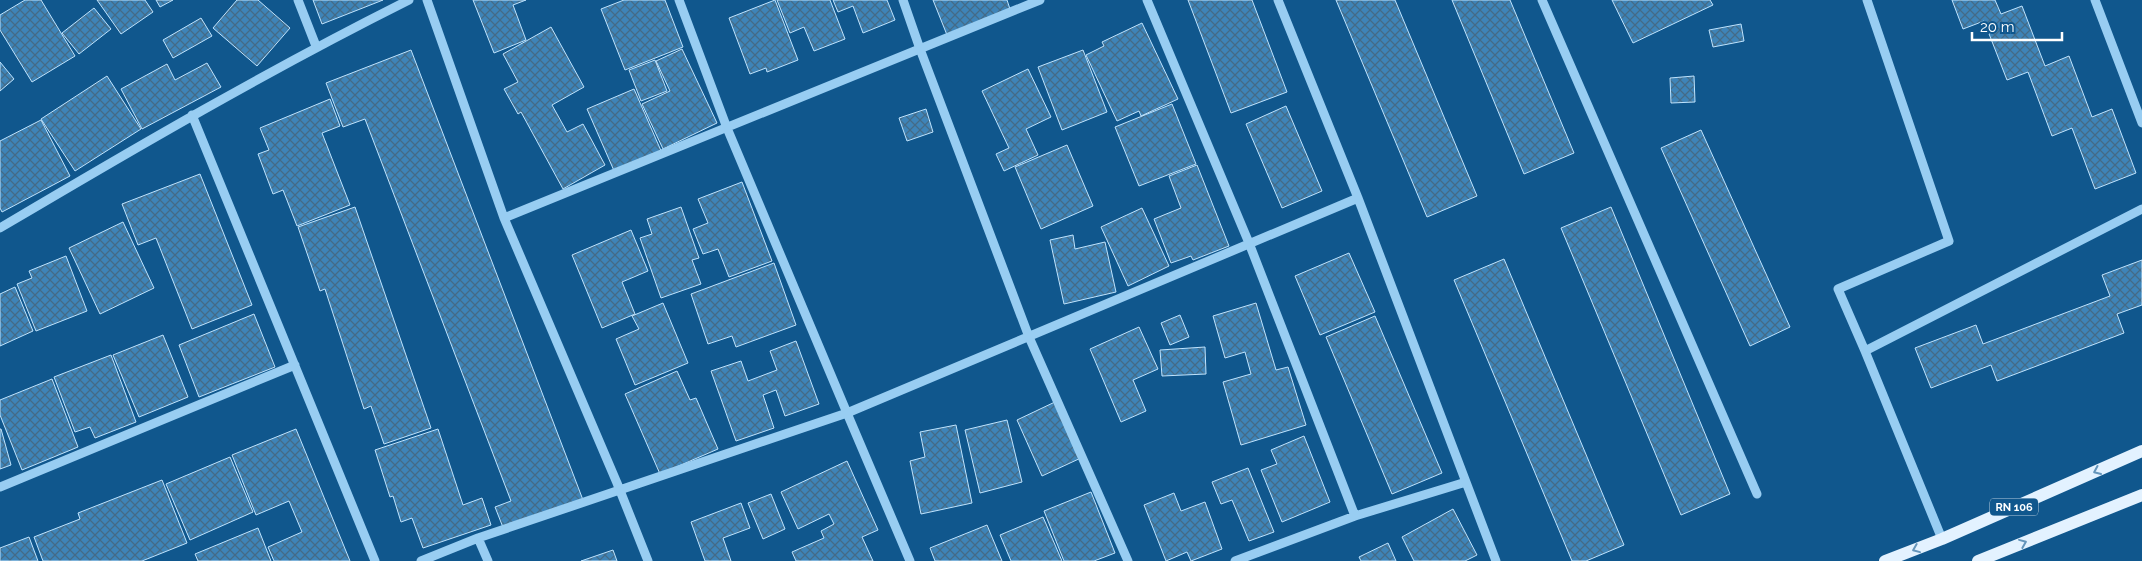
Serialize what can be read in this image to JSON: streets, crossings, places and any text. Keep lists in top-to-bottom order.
{
  "streets": {
    "main road": ["RN 106"]
  },
  "scale_bar": "20 m"
}
